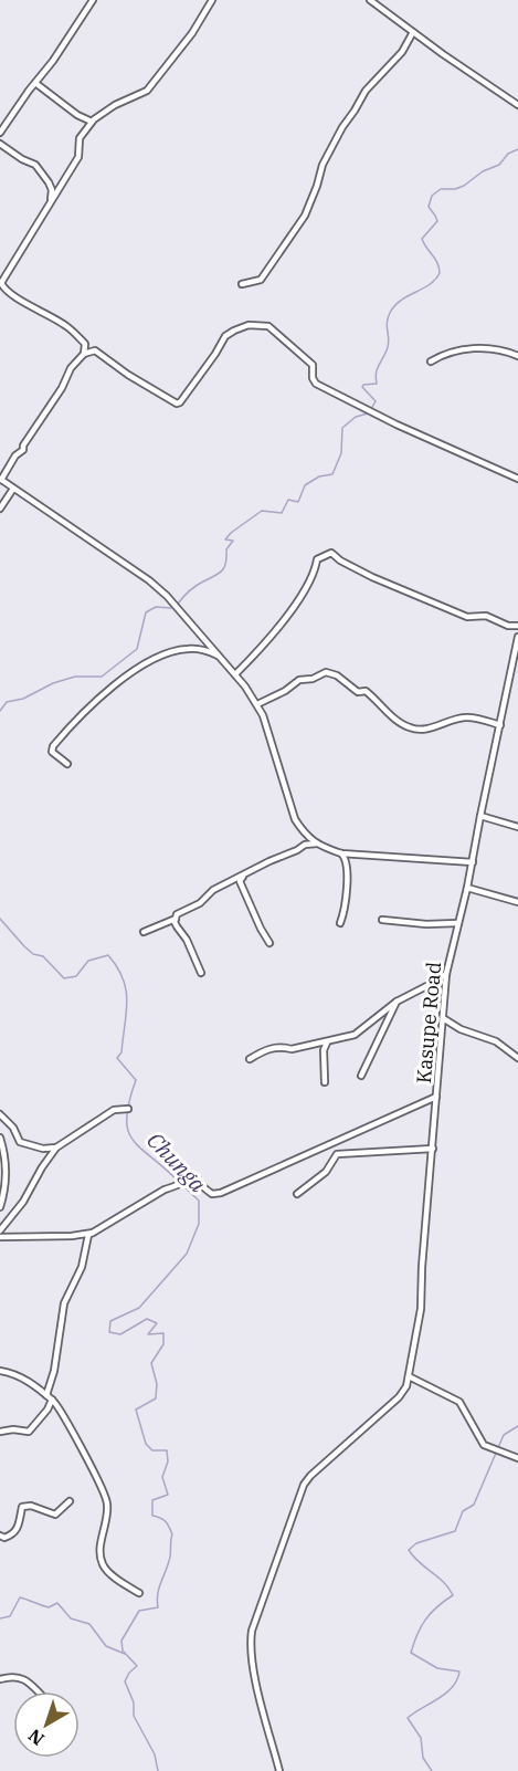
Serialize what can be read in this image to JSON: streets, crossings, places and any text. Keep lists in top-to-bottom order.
{
  "streets": {
    "street": ["Kasupe Road"]
  },
  "water": ["Chunga"],
  "north": "bottom left"
}
